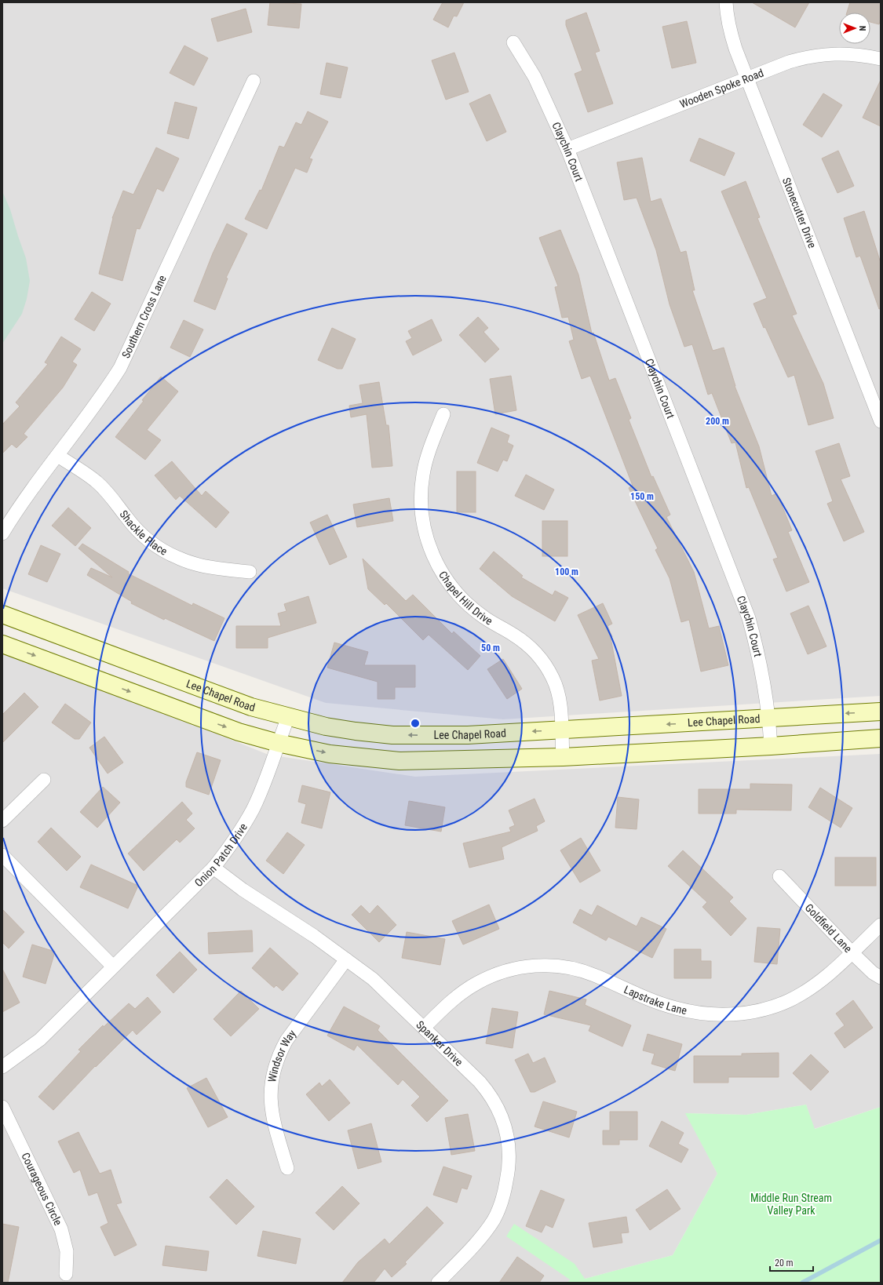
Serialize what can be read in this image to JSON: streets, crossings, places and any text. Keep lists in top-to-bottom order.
{
  "streets": {
    "main road": ["Lee Chapel Road"],
    "street": [
      "Wooden Spoke Road",
      "Claychin Court",
      "Stonecutter Drive",
      "Southern Cross Lane",
      "Shackle Place",
      "Chapel Hill Drive",
      "Onion Patch Drive",
      "Goldfield Lane",
      "Lapstrake Lane",
      "Spanker Drive",
      "Windsor Way",
      "Courageous Circle"
    ]
  },
  "crossings": [
    ["Wooden Spoke Road", "Claychin Court"],
    ["Wooden Spoke Road", "Stonecutter Drive"],
    ["Claychin Court", "Lee Chapel Road"],
    ["Southern Cross Lane", "Shackle Place"],
    ["Chapel Hill Drive", "Lee Chapel Road"],
    ["Lee Chapel Road", "Onion Patch Drive"],
    ["Onion Patch Drive", "Spanker Drive"],
    ["Goldfield Lane", "Lapstrake Lane"],
    ["Lapstrake Lane", "Spanker Drive"],
    ["Spanker Drive", "Windsor Way"]
  ],
  "parks": ["Middle Run Stream Valley Park"],
  "scale_bar": "20 m",
  "north": "right",
  "rings": [
    "200 m",
    "150 m",
    "100 m",
    "50 m"
  ]
}
